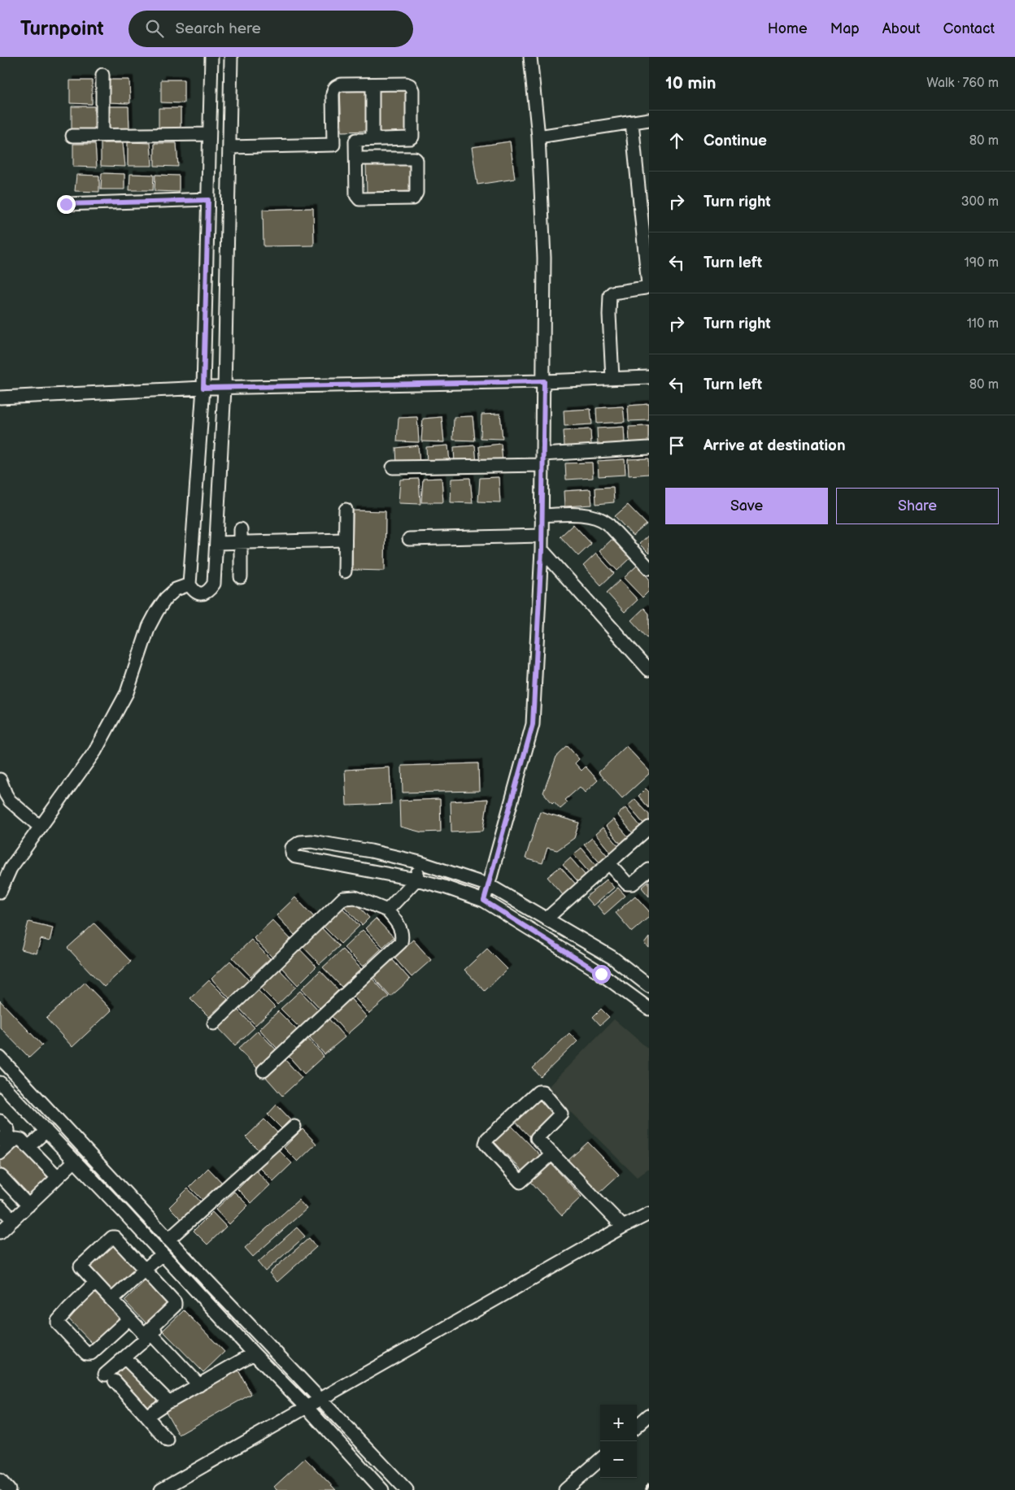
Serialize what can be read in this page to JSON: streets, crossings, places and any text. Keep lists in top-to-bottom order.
{
  "page": {
    "header": "Turnpoint",
    "search": "Search here",
    "nav": [
      "Home",
      "Map",
      "About",
      "Contact"
    ],
    "heading": ["10 min", "Walk · 760 m"],
    "list": [
      ["Continue", "80 m"],
      ["Turn right", "300 m"],
      ["Turn left", "190 m"],
      ["Turn right", "110 m"],
      ["Turn left", "80 m"],
      "Arrive at destination"
    ],
    "buttons": ["Save", "Share"],
    "map_buttons": ["+", "−"]
  }
}
